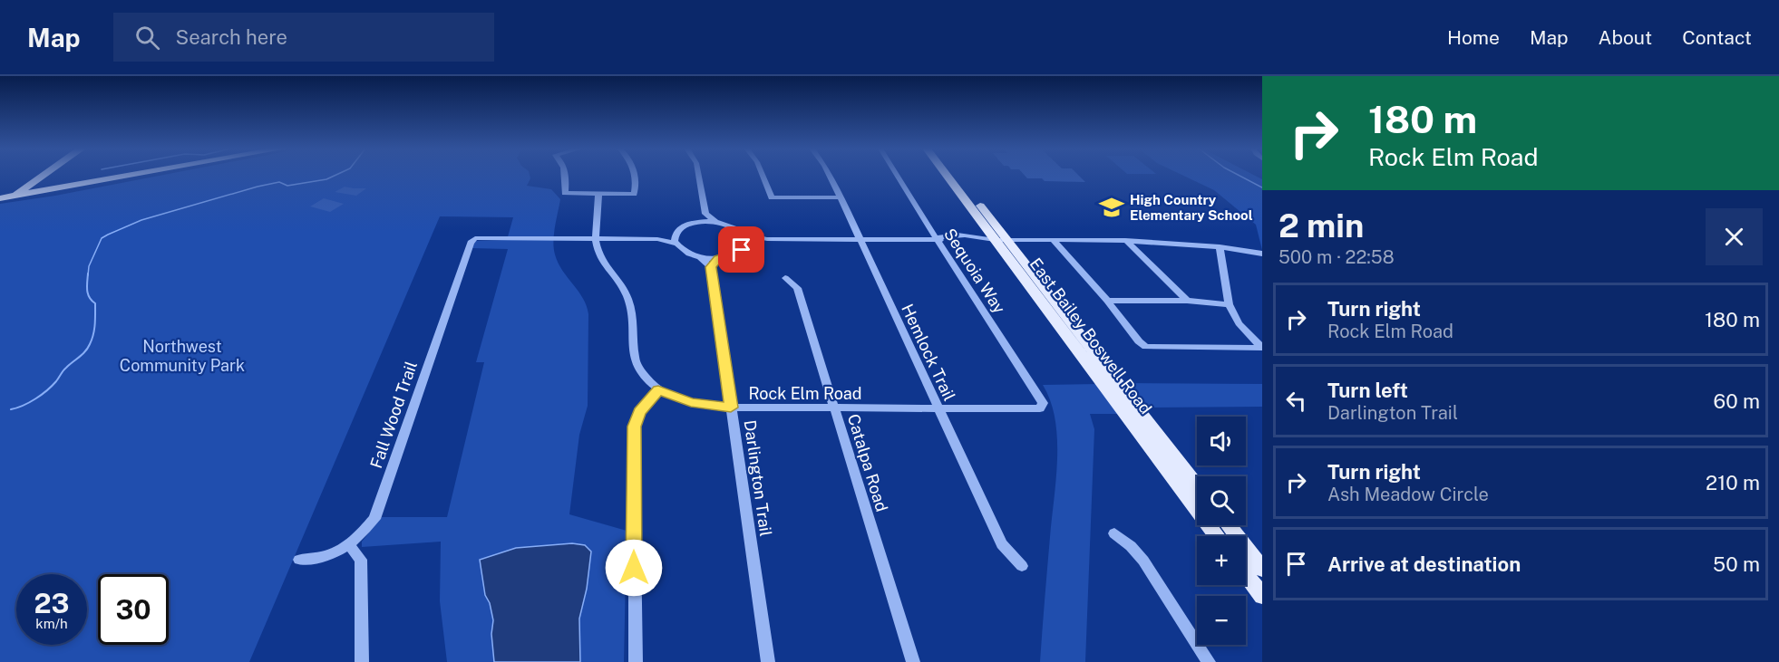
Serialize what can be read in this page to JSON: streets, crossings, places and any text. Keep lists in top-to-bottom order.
{
  "streets": {
    "main road": ["East Bailey Boswell Road"],
    "street": [
      "Sequoia Way",
      "Hemlock Trail",
      "Rock Elm Road",
      "Fall Wood Trail",
      "Catalpa Road",
      "Darlington Trail"
    ]
  },
  "crossings": [
    ["Sequoia Way", "Rock Elm Road"],
    ["Hemlock Trail", "Rock Elm Road"],
    ["Rock Elm Road", "Fall Wood Trail"],
    ["Rock Elm Road", "Catalpa Road"],
    ["Rock Elm Road", "Darlington Trail"]
  ],
  "parks": ["Northwest Community Park"],
  "places": {
    "school or university": ["High Country Elementary School"]
  },
  "page": {
    "header": "Map",
    "search": "Search here",
    "nav": [
      "Home",
      "Map",
      "About",
      "Contact"
    ],
    "turn": ["180 m", "Rock Elm Road"],
    "heading": ["2 min", "500 m · 22:58"],
    "list": [
      {
        "name": "Turn right",
        "note": "Rock Elm Road",
        "value": "180 m"
      },
      {
        "name": "Turn left",
        "note": "Darlington Trail",
        "value": "60 m"
      },
      {
        "name": "Turn right",
        "note": "Ash Meadow Circle",
        "value": "210 m"
      },
      {
        "name": "Arrive at destination",
        "value": "50 m"
      }
    ],
    "map_buttons": ["+", "−"],
    "speed": "23 km/h",
    "limit": "30"
  }
}
